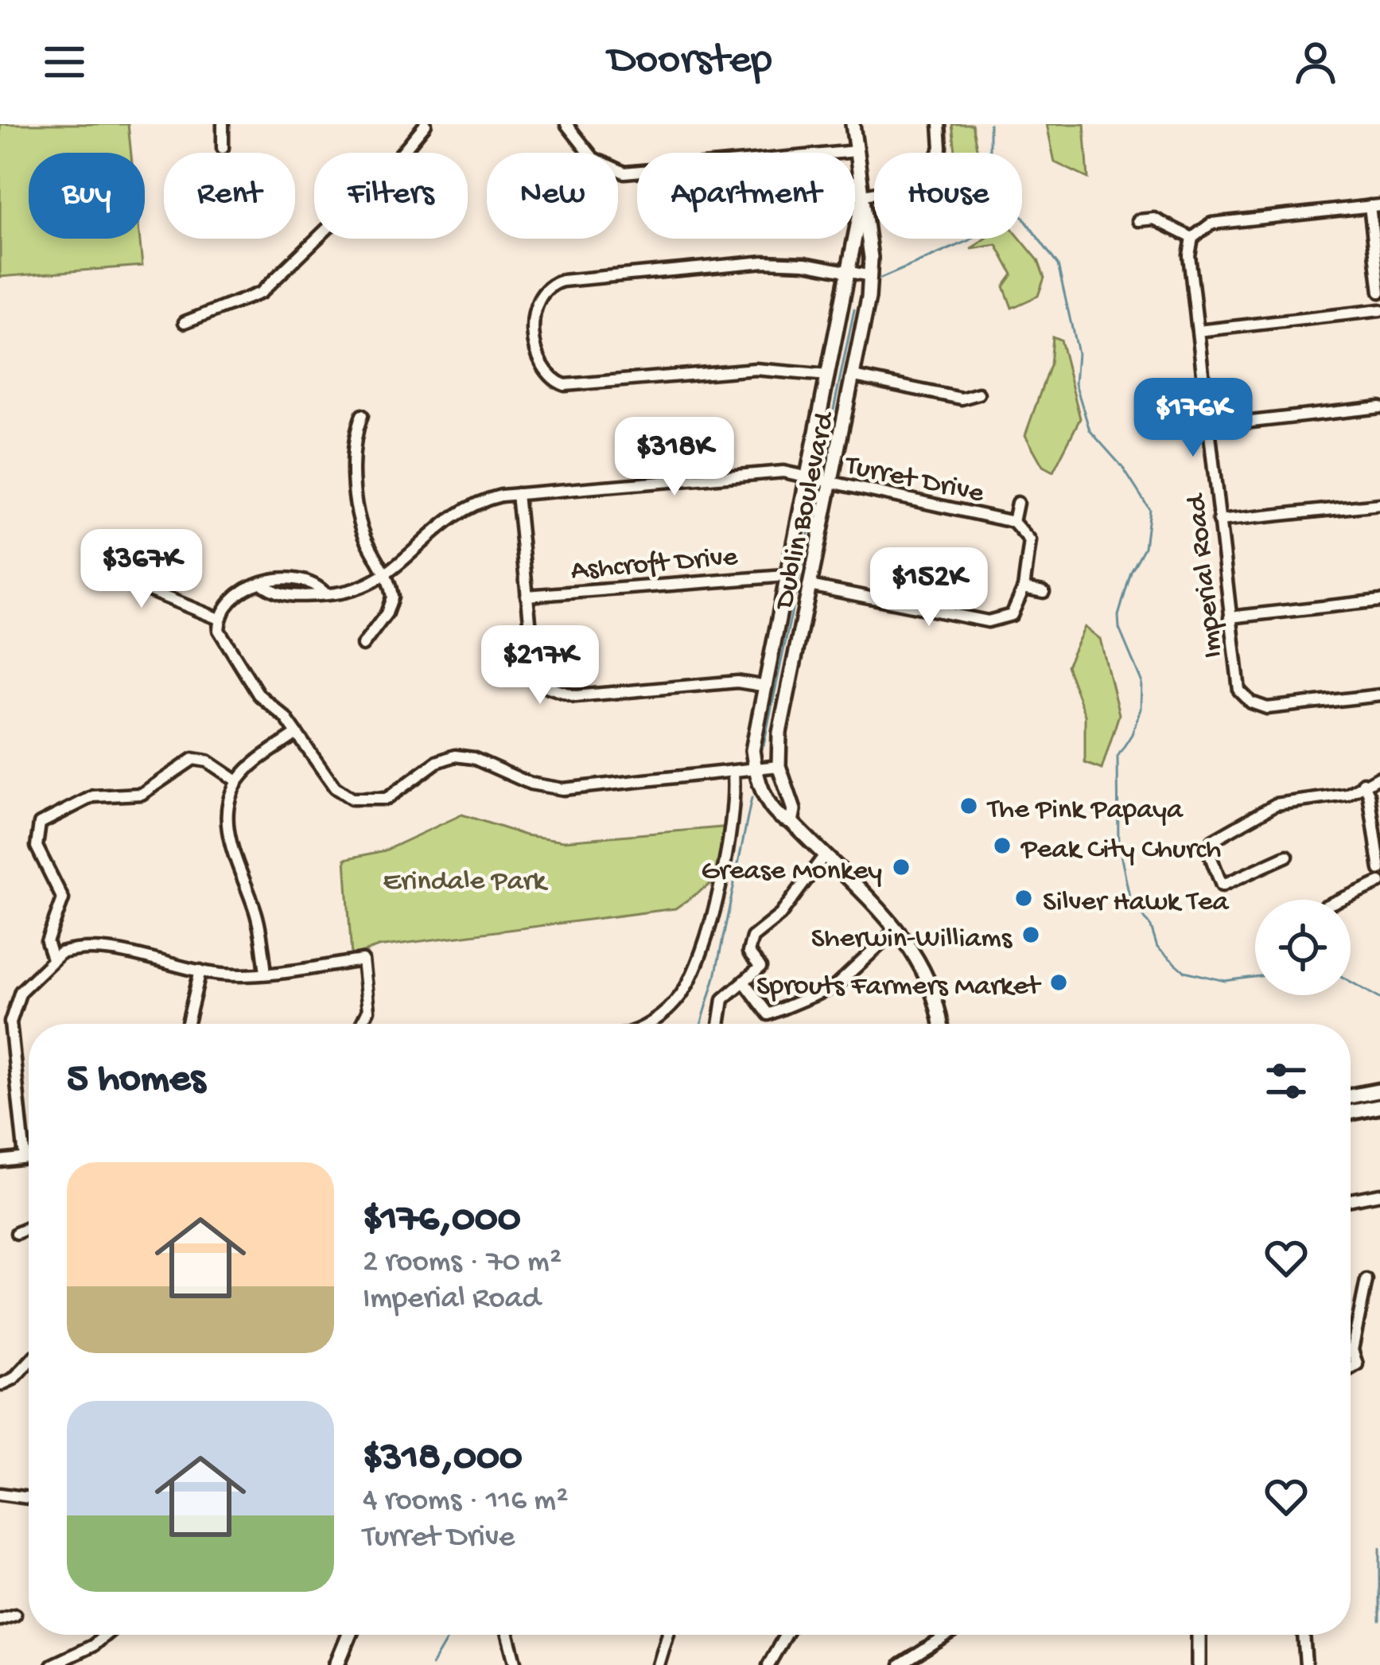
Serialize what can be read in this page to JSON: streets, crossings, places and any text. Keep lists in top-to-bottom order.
{
  "streets": {
    "main road": ["Dublin Boulevard"],
    "street": ["Turret Drive", "Ashcroft Drive", "Imperial Road"]
  },
  "crossings": [
    ["Turret Drive", "Dublin Boulevard"],
    ["Dublin Boulevard", "Ashcroft Drive"]
  ],
  "parks": ["Erindale Park"],
  "places": [
    "The Pink Papaya",
    "Peak City Church",
    "Grease Monkey",
    "Silver Hawk Tea",
    "Sherwin-Williams",
    "Sprouts Farmers Market"
  ],
  "page": {
    "header": "Doorstep",
    "chip": [
      "Buy",
      "Rent",
      "Filters",
      "New",
      "Apartment",
      "House"
    ],
    "price": [
      "$176K",
      "$318K",
      "$367K",
      "$152K",
      "$217K"
    ],
    "heading": "5 homes",
    "list": [
      {
        "name": "$176,000",
        "note": "2 rooms · 70 m² · Imperial Road"
      },
      {
        "name": "$318,000",
        "note": "4 rooms · 116 m² · Turret Drive"
      }
    ]
  }
}
